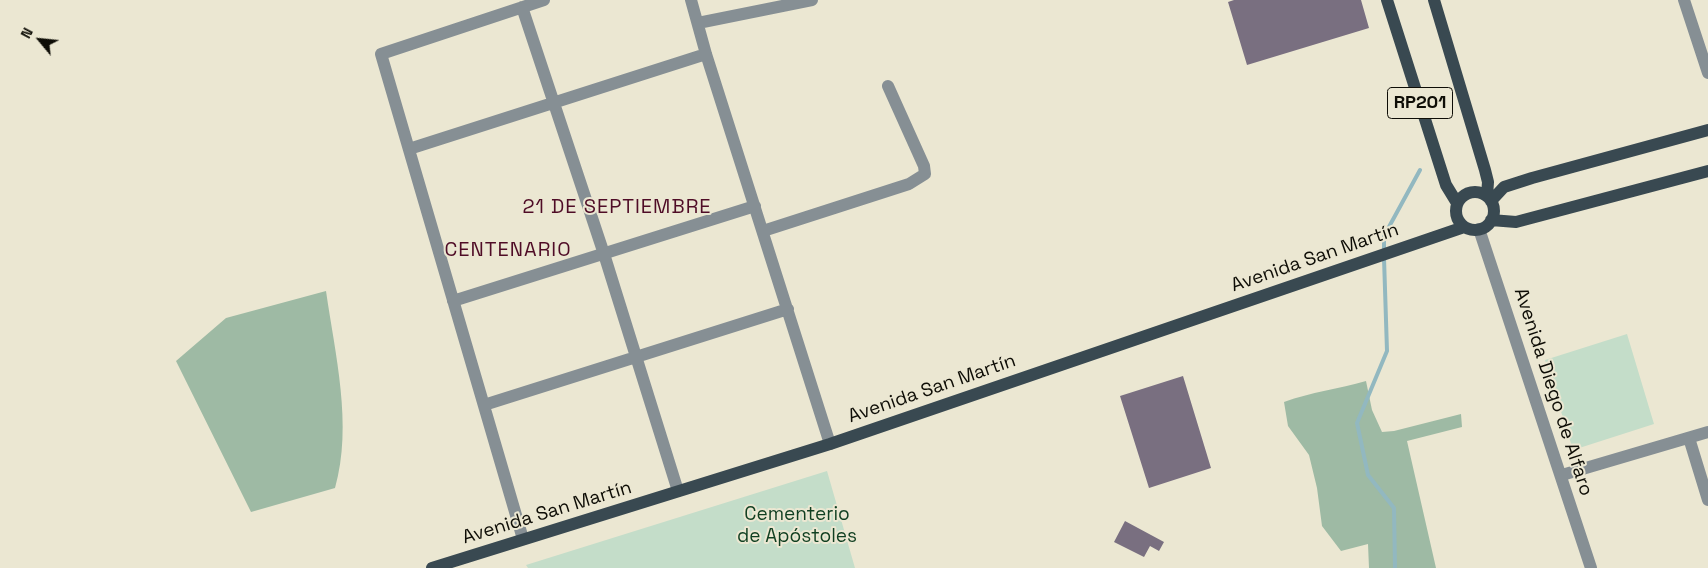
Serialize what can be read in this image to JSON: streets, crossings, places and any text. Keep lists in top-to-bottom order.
{
  "streets": {
    "main road": ["RP201", "Avenida San Martín"],
    "street": ["Avenida Diego de Alfaro"]
  },
  "crossings": [
    ["RP201", "Avenida San Martín"],
    ["RP201", "Avenida Diego de Alfaro"],
    ["Avenida San Martín", "Avenida Diego de Alfaro"]
  ],
  "districts": ["21 DE SEPTIEMBRE", "CENTENARIO"],
  "parks": ["Cementerio de Apóstoles"],
  "north": "top left"
}
